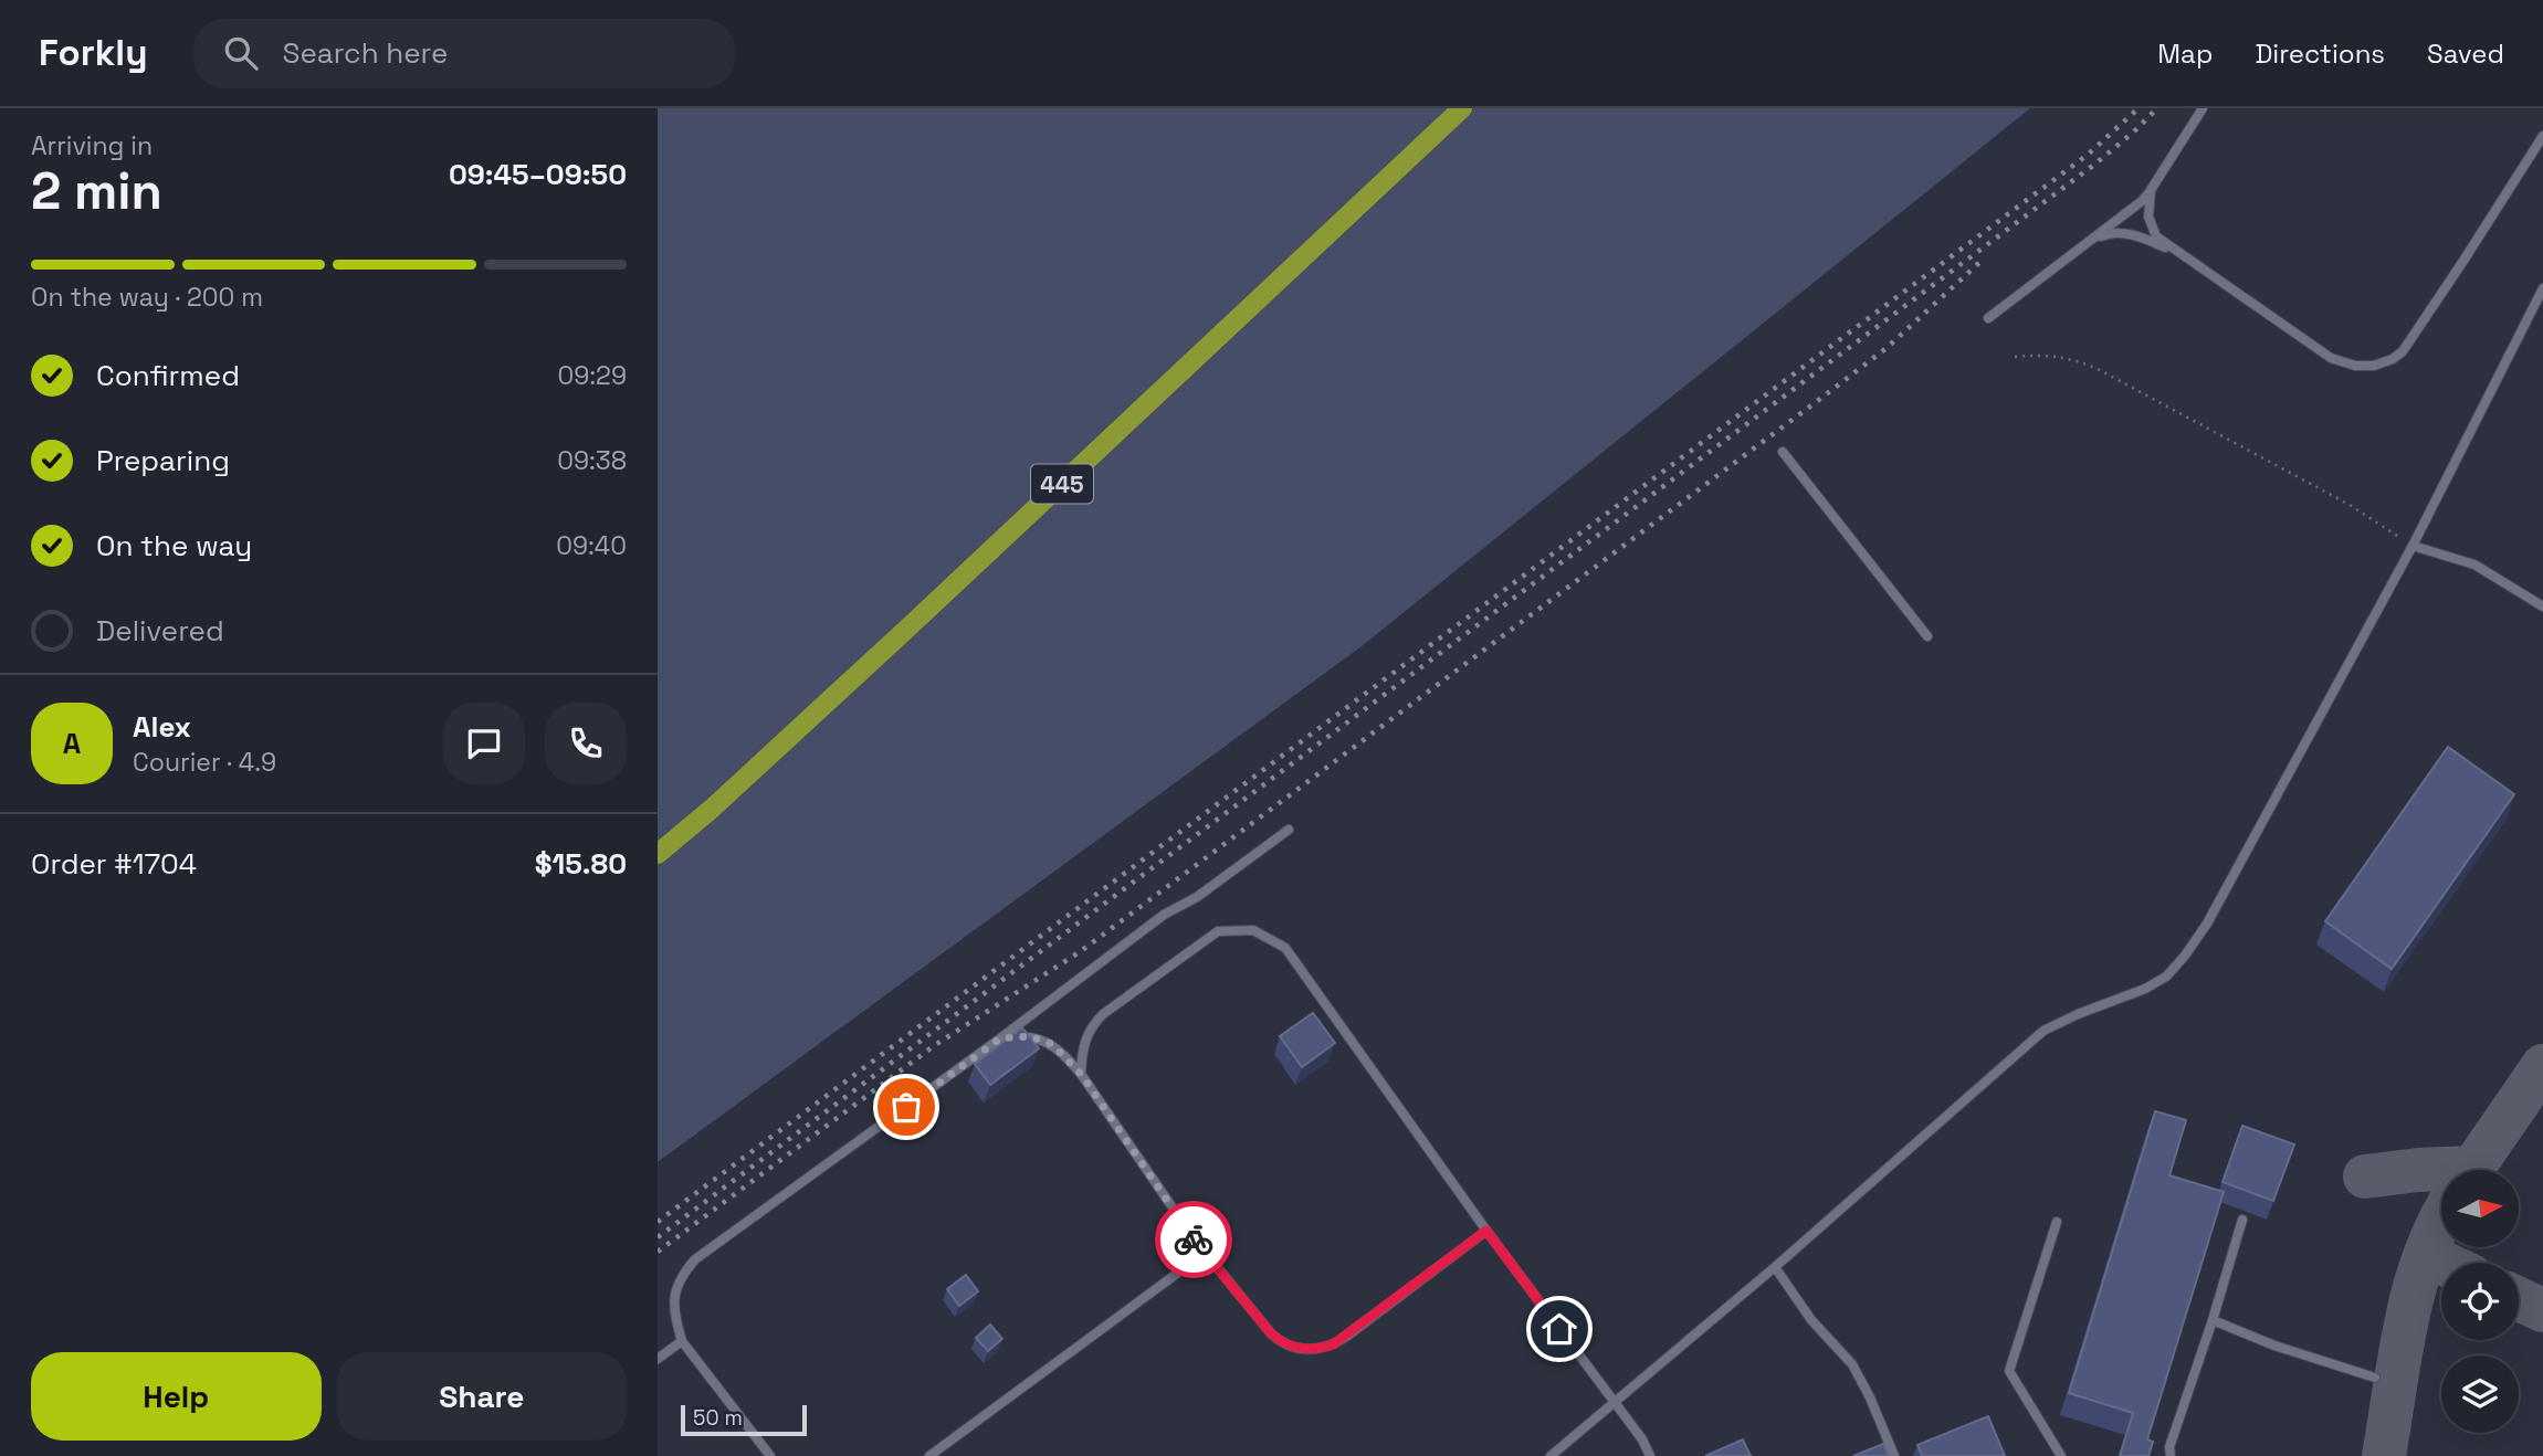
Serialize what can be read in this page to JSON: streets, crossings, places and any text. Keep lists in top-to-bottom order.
{
  "streets": {
    "main road": ["445"]
  },
  "scale_bar": "50 m",
  "north": "right",
  "page": {
    "header": "Forkly",
    "search": "Search here",
    "nav": ["Map", "Directions", "Saved"],
    "heading": ["2 min", "Arriving in", "09:45–09:50"],
    "panel": [
      "Alex",
      "Courier · 4.9",
      "Order #1704",
      "$15.80"
    ],
    "bar": "On the way · 200 m",
    "list": [
      ["Confirmed", "09:29"],
      ["Preparing", "09:38"],
      ["On the way", "09:40"],
      "Delivered"
    ],
    "round": "A",
    "buttons": ["Help", "Share"],
    "scale": "50 m"
  }
}
